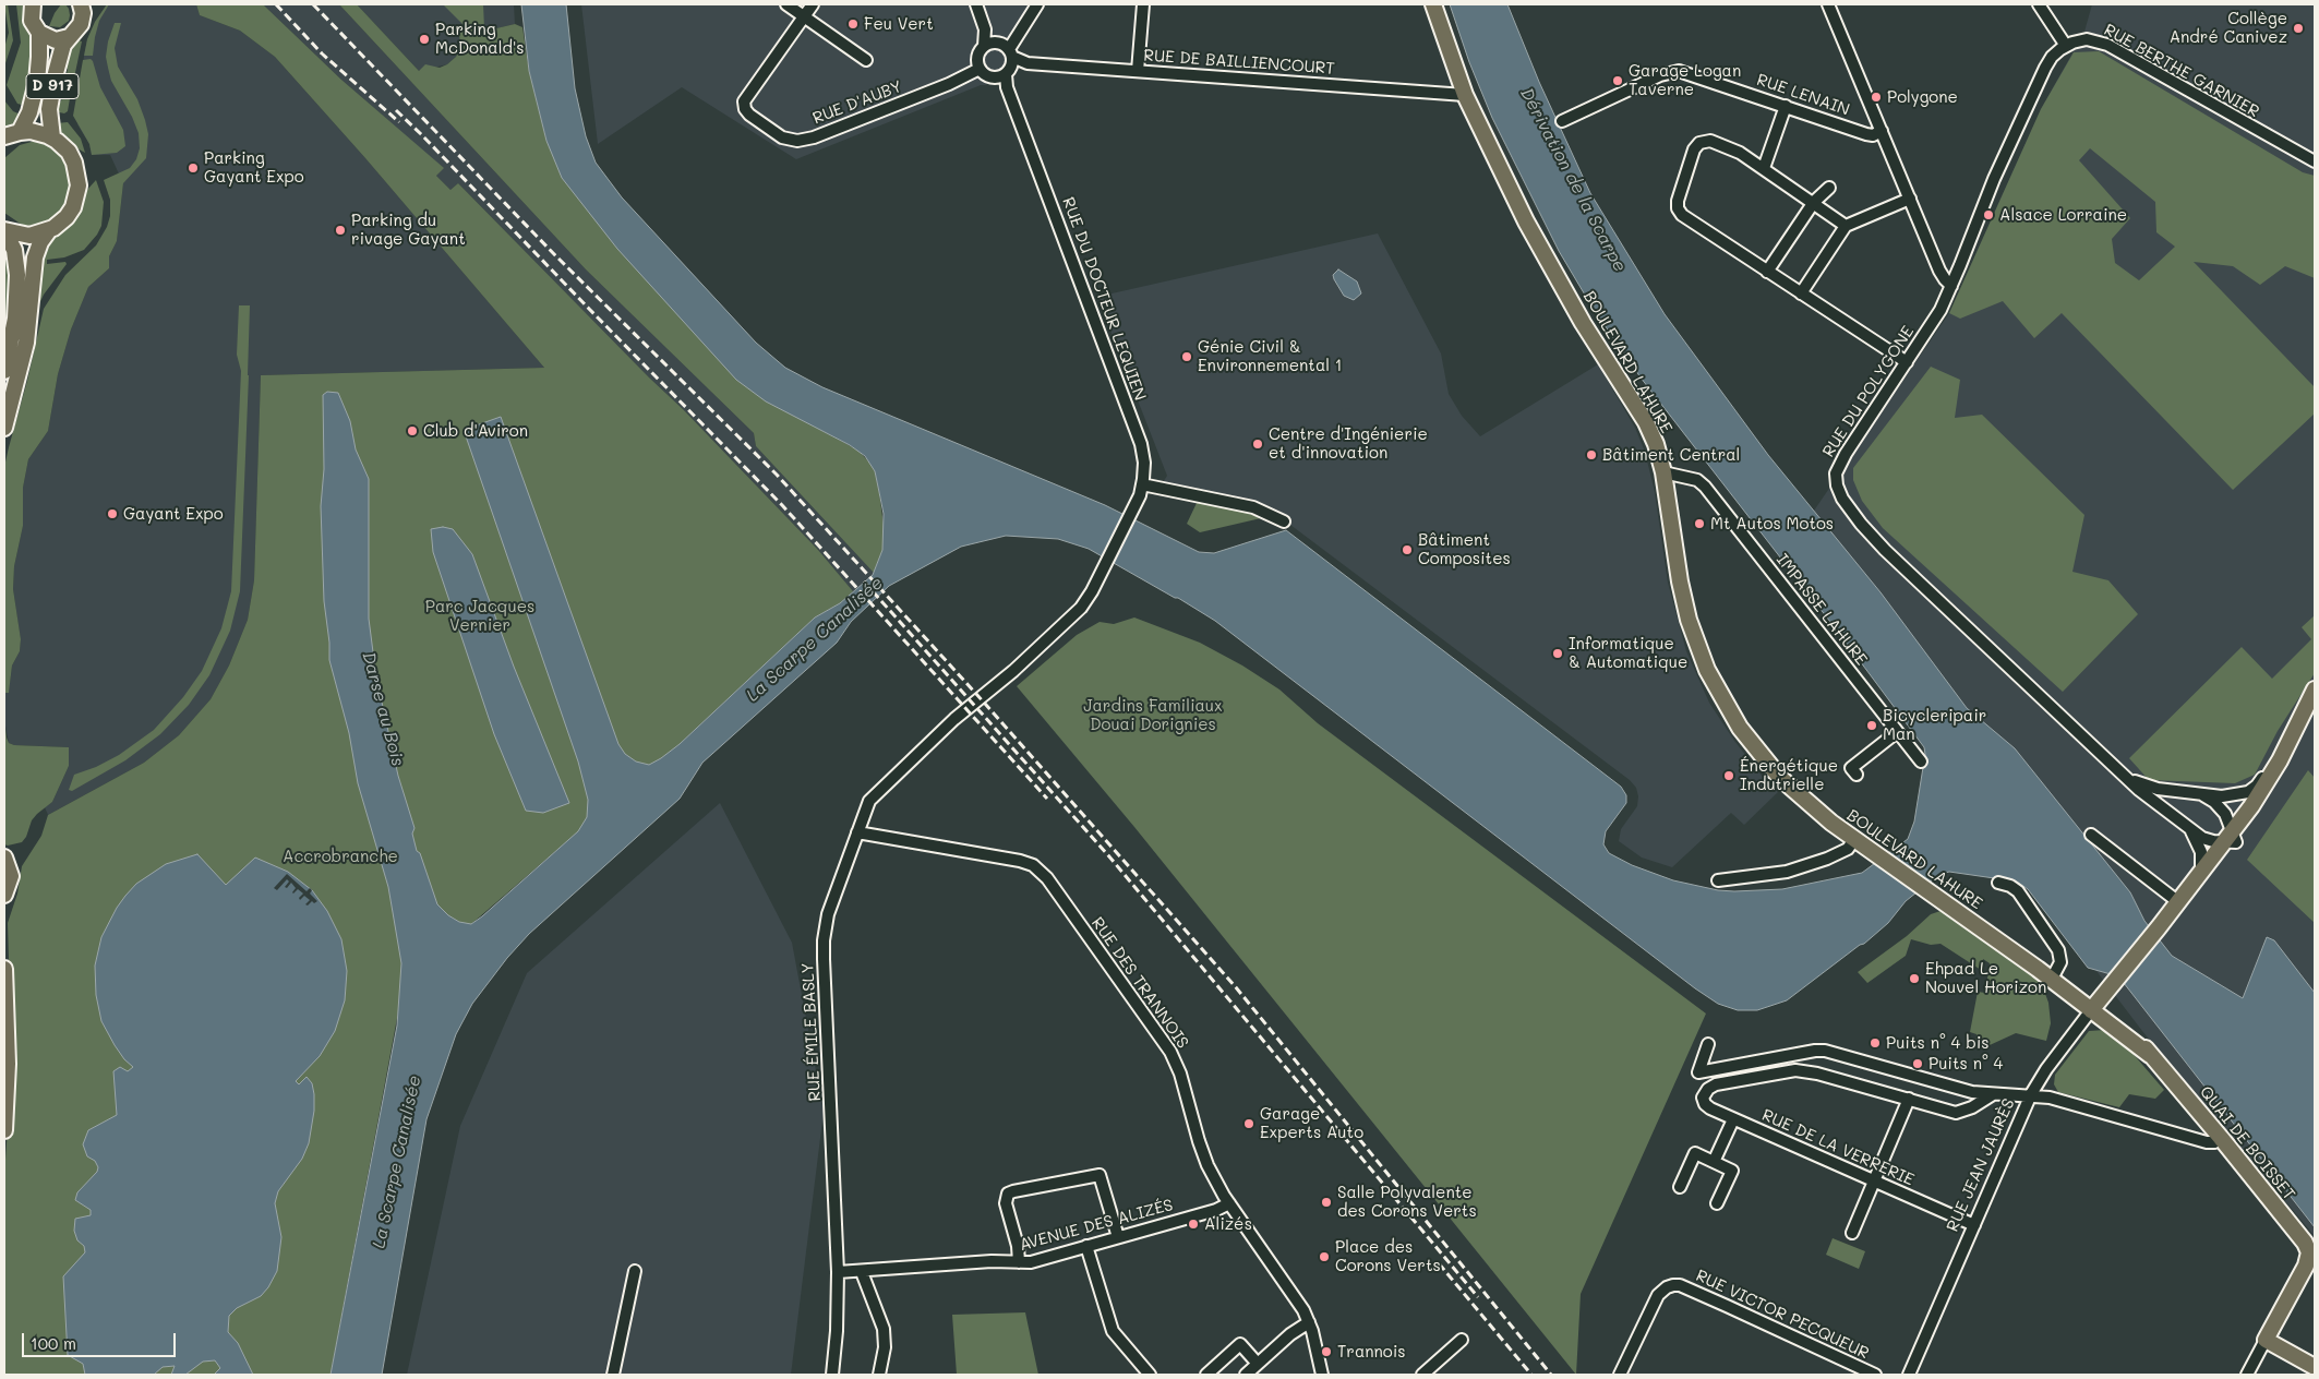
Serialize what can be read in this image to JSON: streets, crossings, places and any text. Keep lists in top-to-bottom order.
{
  "streets": {
    "main road": [
      "D 917",
      "BOULEVARD LAHURE",
      "QUAI DE BOISSET",
      "RUE JEAN JAURÈS"
    ],
    "street": [
      "RUE DE BAILLIENCOURT",
      "RUE BERTHE GARNIER",
      "RUE LENAIN",
      "RUE D'AUBY",
      "RUE DU DOCTEUR LEQUIEN",
      "RUE DU POLYGONE",
      "IMPASSE LAHURE",
      "RUE DES TRANNOIS",
      "RUE ÉMILE BASLY",
      "RUE DE LA VERRERIE",
      "AVENUE DES ALIZÉS",
      "RUE VICTOR PECQUEUR"
    ]
  },
  "crossings": [
    ["RUE DE BAILLIENCOURT", "RUE D'AUBY"],
    ["RUE DE BAILLIENCOURT", "RUE DU DOCTEUR LEQUIEN"],
    ["RUE DE BAILLIENCOURT", "BOULEVARD LAHURE"],
    ["RUE D'AUBY", "RUE DU DOCTEUR LEQUIEN"],
    ["RUE DU DOCTEUR LEQUIEN", "RUE ÉMILE BASLY"],
    ["BOULEVARD LAHURE", "IMPASSE LAHURE"],
    ["BOULEVARD LAHURE", "QUAI DE BOISSET"],
    ["BOULEVARD LAHURE", "RUE JEAN JAURÈS"],
    ["RUE DES TRANNOIS", "RUE ÉMILE BASLY"],
    ["RUE DES TRANNOIS", "AVENUE DES ALIZÉS"],
    ["RUE ÉMILE BASLY", "AVENUE DES ALIZÉS"],
    ["QUAI DE BOISSET", "RUE JEAN JAURÈS"],
    ["RUE DE LA VERRERIE", "RUE JEAN JAURÈS"]
  ],
  "water": ["Dérivation de la Scarpe", "La Scarpe Canalisée", "Darse au Bois"],
  "parks": ["Parc Jacques Vernier", "Jardins Familiaux Douai Dorignies", "Accrobranche"],
  "places": [
    "Feu Vert",
    "Collège André Canivez",
    "Parking McDonald's",
    "Garage Logan Taverne",
    "Polygone",
    "Parking Gayant Expo",
    "Alsace Lorraine",
    "Parking du rivage Gayant",
    "Génie Civil & Environnemental 1",
    "Club d'Aviron",
    "Centre d'Ingénierie et d'innovation",
    "Bâtiment Central",
    "Gayant Expo",
    "Mt Autos Motos",
    "Bâtiment Composites",
    "Informatique & Automatique",
    "Bicycleripair Man",
    "Énergétique Indutrielle",
    "Ehpad Le Nouvel Horizon",
    "Puits n° 4 bis",
    "Puits n° 4",
    "Garage Experts Auto",
    "Salle Polyvalente des Corons Verts",
    "Alizés",
    "Place des Corons Verts",
    "Trannois"
  ],
  "scale_bar": "100 m"
}
